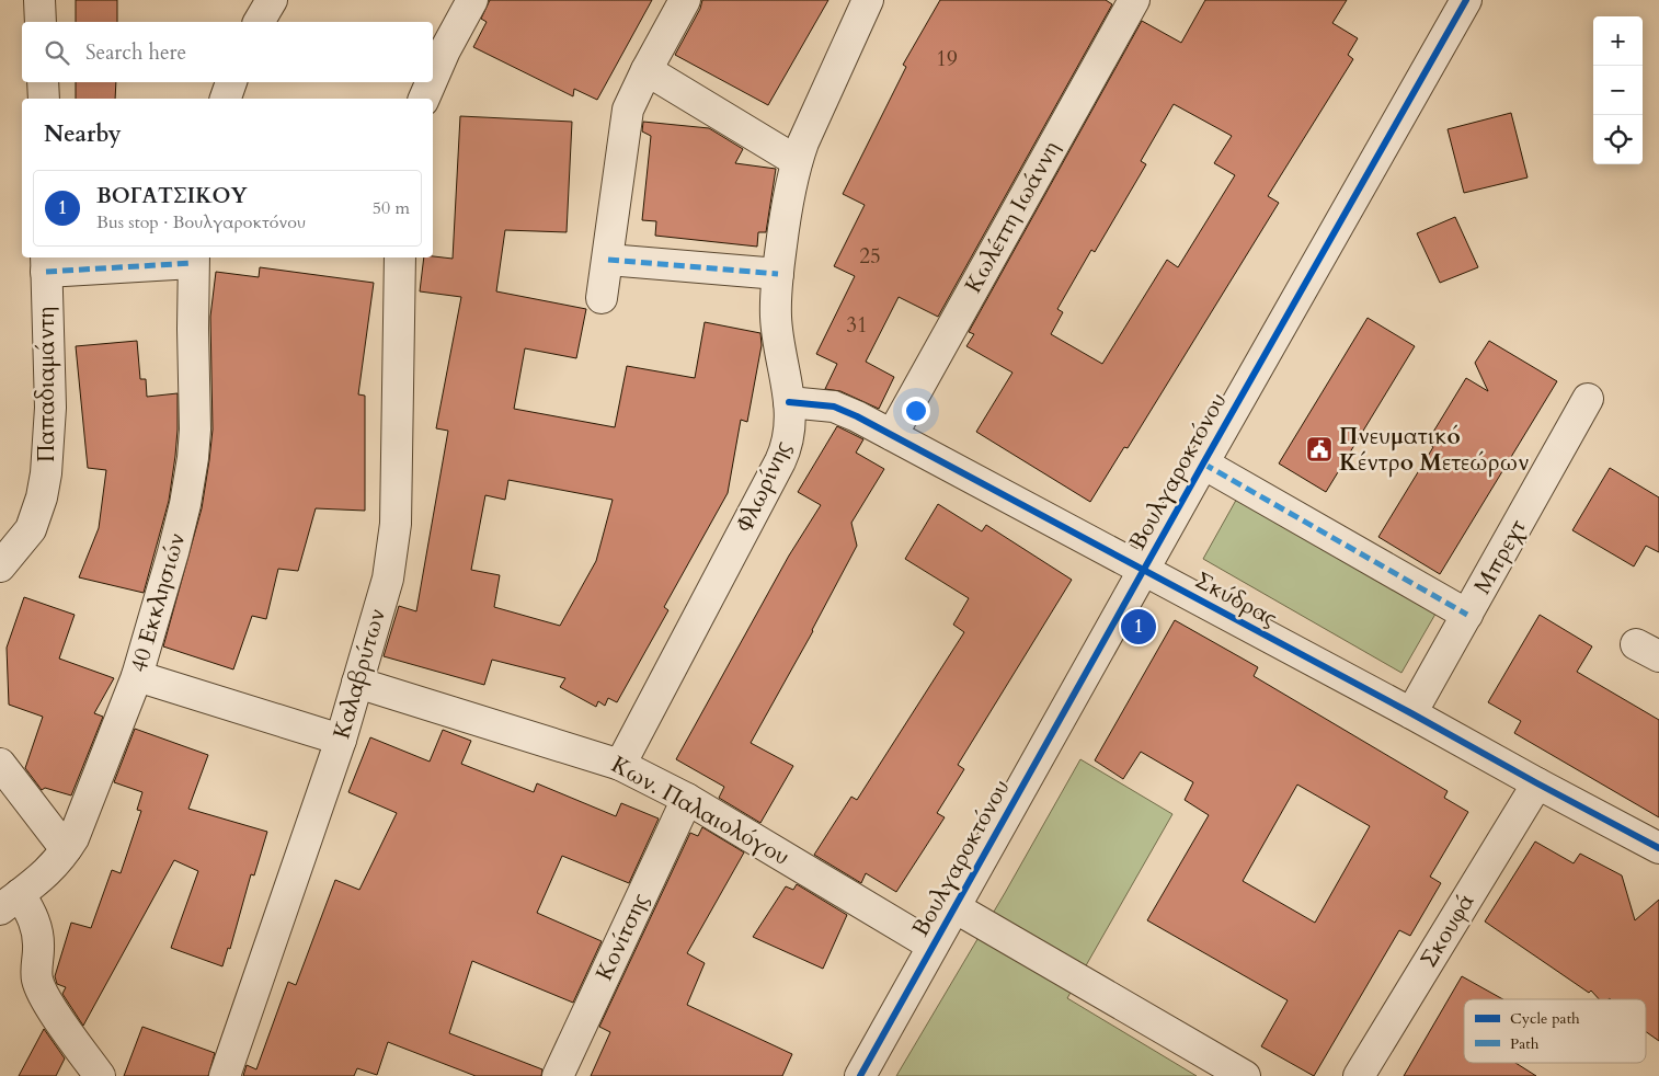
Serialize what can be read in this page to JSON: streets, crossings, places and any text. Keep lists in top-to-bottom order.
{
  "streets": {
    "street": [
      "Κωλέττη Ιωάννη",
      "Παπαδιαμάντη",
      "Βουλγαροκτόνου",
      "Φλωρίνης",
      "Μπρεχτ",
      "Σκύδρας",
      "40 Εκκλησιών",
      "Καλαβρύτων",
      "Κων. Παλαιολόγου",
      "Σκουφά",
      "Κονίτσης"
    ]
  },
  "crossings": [
    ["Κωλέττη Ιωάννη", "Σκύδρας"],
    ["Βουλγαροκτόνου", "Σκύδρας"],
    ["Βουλγαροκτόνου", "Κων. Παλαιολόγου"],
    ["Φλωρίνης", "Σκύδρας"],
    ["Φλωρίνης", "Κων. Παλαιολόγου"],
    ["Μπρεχτ", "Σκύδρας"],
    ["Σκύδρας", "Σκουφά"],
    ["Καλαβρύτων", "Κων. Παλαιολόγου"],
    ["Κων. Παλαιολόγου", "Κονίτσης"]
  ],
  "places": {
    "public building": ["Πνευματικό Κέντρο Μετεώρων"]
  },
  "house_numbers": ["19", "25", "31"],
  "legend": ["Cycle path", "Path"],
  "page": {
    "map_buttons": ["+", "−"],
    "search": "Search here",
    "heading": "Nearby",
    "list": [
      {
        "mark": "1",
        "name": "ΒΟΓΑΤΣΙΚΟΥ",
        "note": "Bus stop · Βουλγαροκτόνου",
        "value": "50 m"
      }
    ],
    "pins": "1"
  }
}
